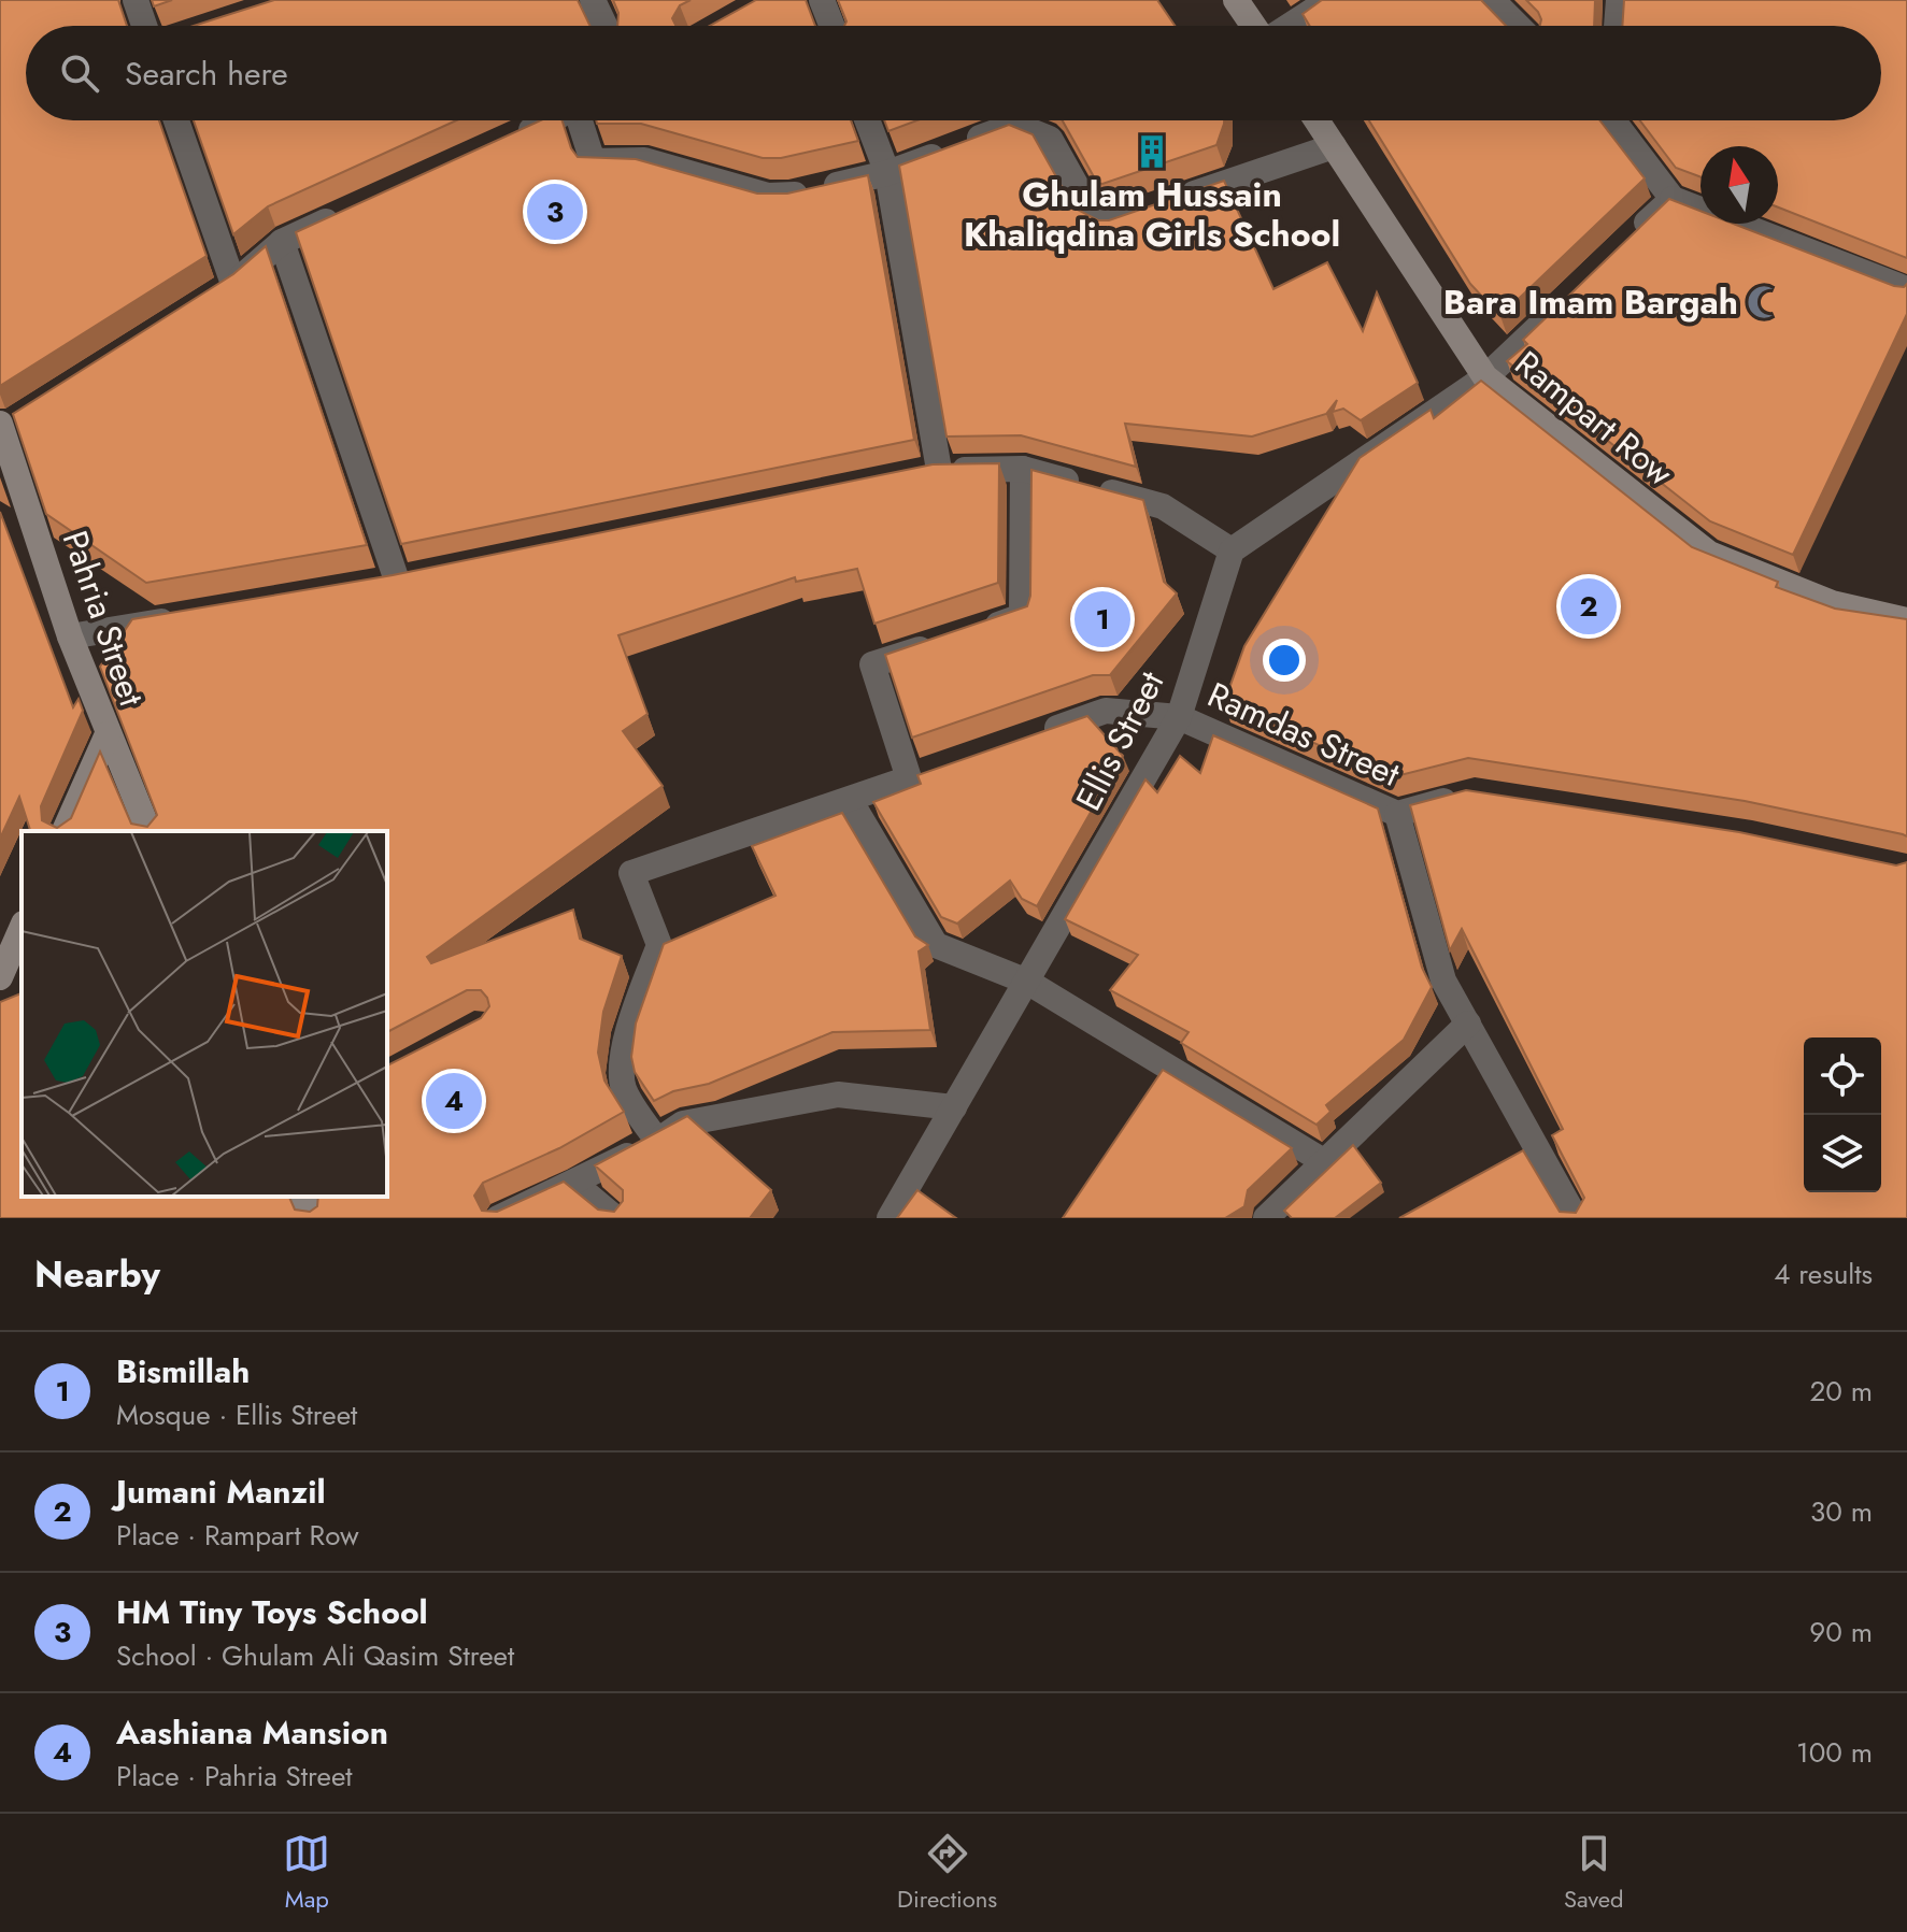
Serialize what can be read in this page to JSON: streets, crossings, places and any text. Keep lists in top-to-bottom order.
{
  "streets": {
    "street": [
      "Rampart Row",
      "Pahria Street",
      "Ramdas Street",
      "Ellis Street"
    ]
  },
  "crossings": [
    ["Ramdas Street", "Ellis Street"]
  ],
  "places": {
    "building": ["Ghulam Hussain Khaliqdina Girls School"],
    "mosque": ["Bara Imam Bargah"]
  },
  "north": "top",
  "page": {
    "search": "Search here",
    "pins": [
      "3",
      "2",
      "1",
      "4"
    ],
    "heading": ["Nearby", "4 results"],
    "list": [
      {
        "mark": "1",
        "name": "Bismillah",
        "note": "Mosque · Ellis Street",
        "value": "20 m"
      },
      {
        "mark": "2",
        "name": "Jumani Manzil",
        "note": "Place · Rampart Row",
        "value": "30 m"
      },
      {
        "mark": "3",
        "name": "HM Tiny Toys School",
        "note": "School · Ghulam Ali Qasim Street",
        "value": "90 m"
      },
      {
        "mark": "4",
        "name": "Aashiana Mansion",
        "note": "Place · Pahria Street",
        "value": "100 m"
      }
    ],
    "nav": ["Map", "Directions", "Saved"]
  }
}
